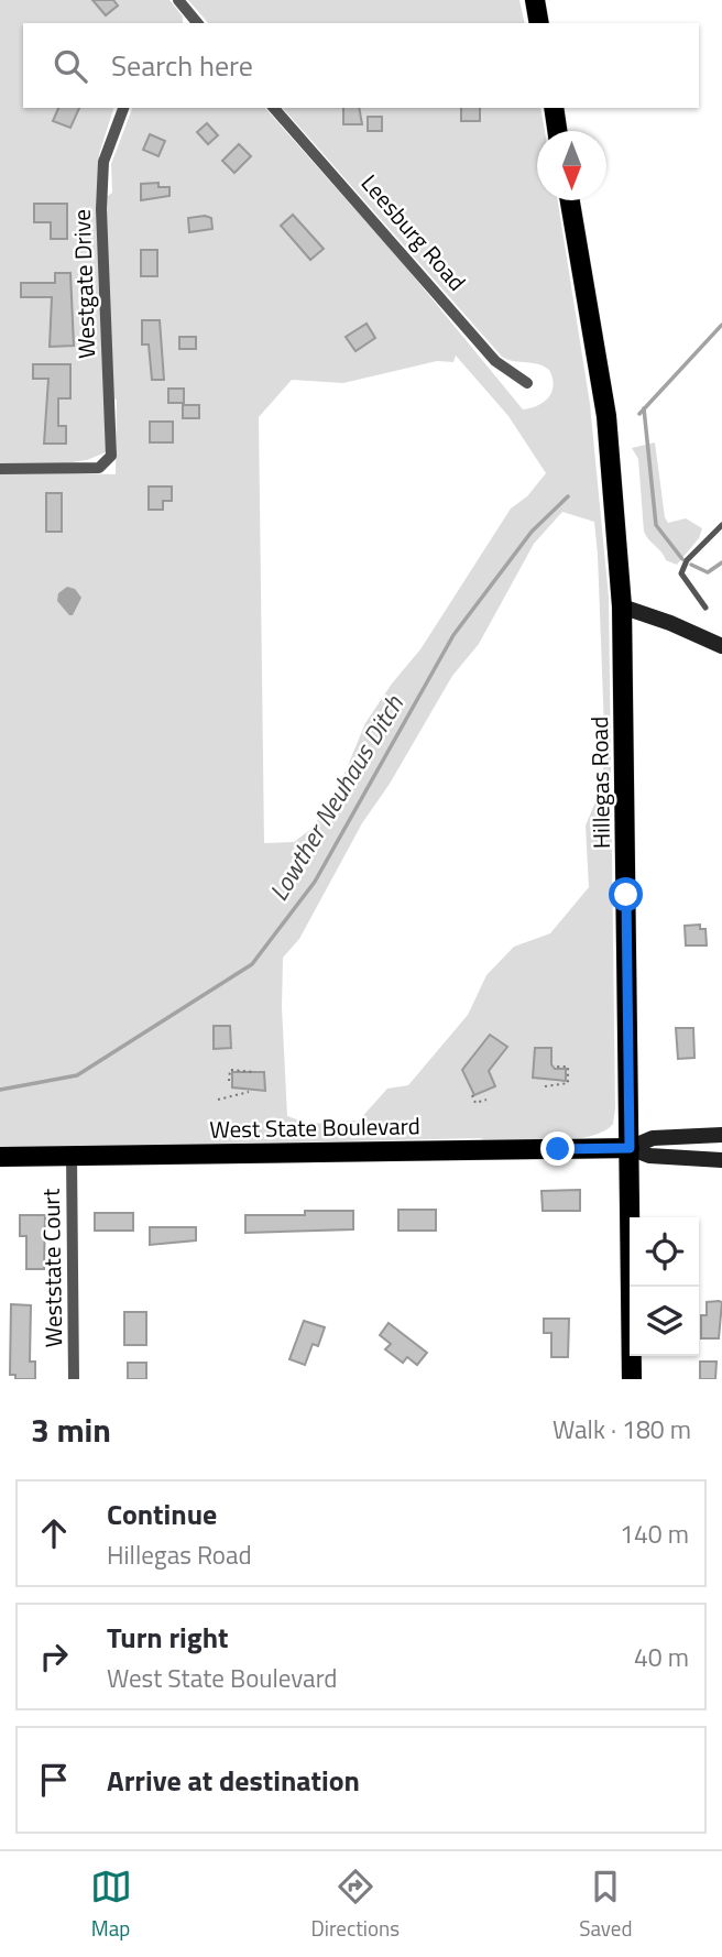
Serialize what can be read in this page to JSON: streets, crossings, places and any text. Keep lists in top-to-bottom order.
{
  "streets": {
    "main road": ["Hillegas Road", "West State Boulevard"],
    "street": ["Leesburg Road", "Westgate Drive", "Weststate Court"]
  },
  "crossings": [
    ["Hillegas Road", "West State Boulevard"],
    ["West State Boulevard", "Weststate Court"]
  ],
  "water": ["Lowther Neuhaus Ditch"],
  "north": "bottom",
  "page": {
    "search": "Search here",
    "heading": ["3 min", "Walk · 180 m"],
    "list": [
      ["Continue", "Hillegas Road", "140 m"],
      ["Turn right", "West State Boulevard", "40 m"],
      "Arrive at destination"
    ],
    "nav": ["Map", "Directions", "Saved"]
  }
}
